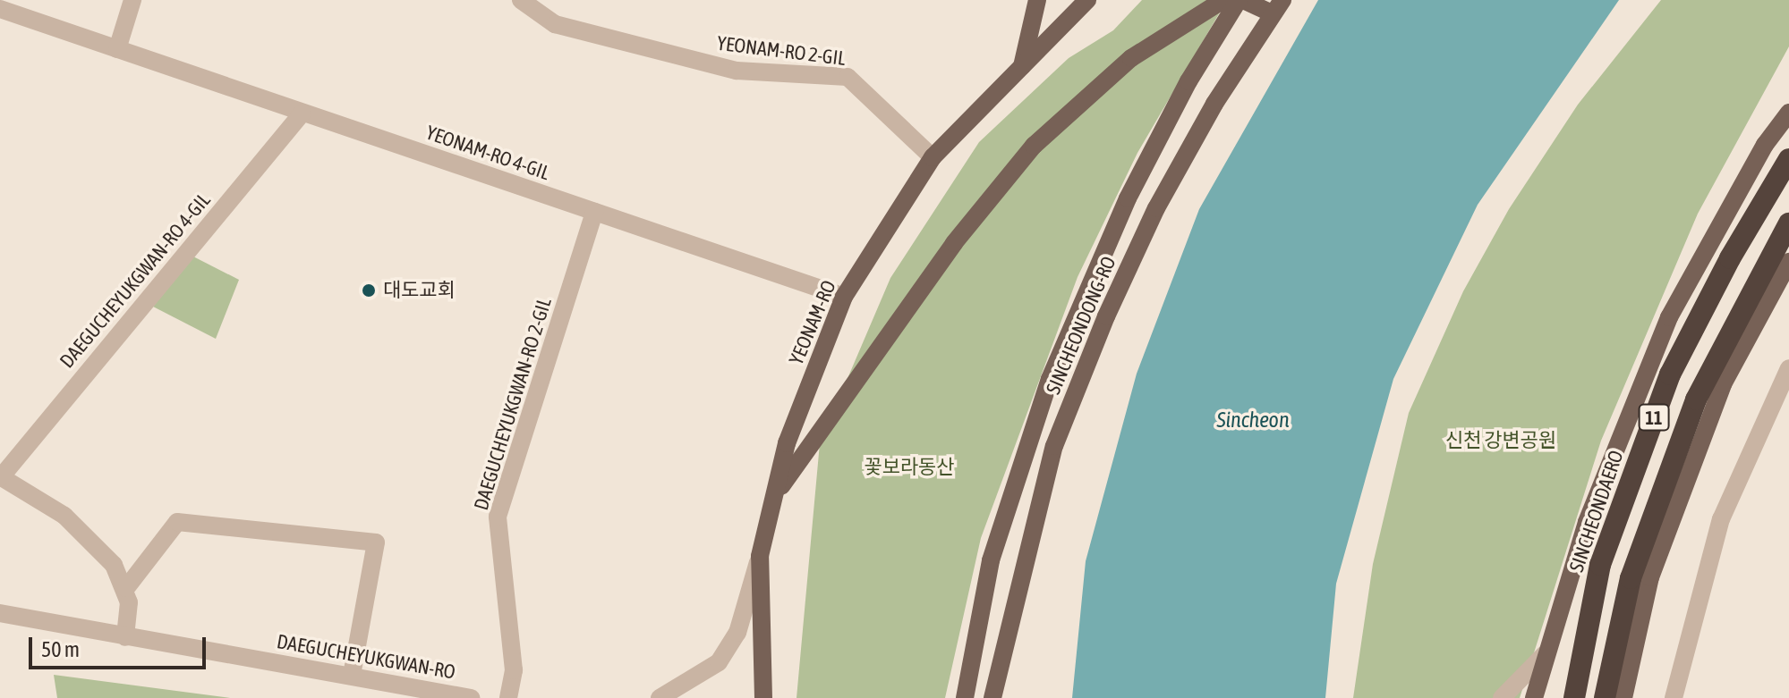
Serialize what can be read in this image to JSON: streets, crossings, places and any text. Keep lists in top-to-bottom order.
{
  "streets": {
    "highway": ["11", "SINCHEONDAERO"],
    "main road": ["YEONAM-RO", "SINCHEONDONG-RO"],
    "street": [
      "YEONAM-RO 2-GIL",
      "YEONAM-RO 4-GIL",
      "DAEGUCHEYUKGWAN-RO 4-GIL",
      "DAEGUCHEYUKGWAN-RO 2-GIL",
      "DAEGUCHEYUKGWAN-RO"
    ]
  },
  "crossings": [
    ["YEONAM-RO 2-GIL", "YEONAM-RO"],
    ["YEONAM-RO 4-GIL", "DAEGUCHEYUKGWAN-RO 4-GIL"],
    ["YEONAM-RO 4-GIL", "YEONAM-RO"],
    ["YEONAM-RO 4-GIL", "DAEGUCHEYUKGWAN-RO 2-GIL"]
  ],
  "water": ["Sincheon"],
  "parks": ["신천 강변공원", "꽃보라동산"],
  "places": ["대도교회"],
  "scale_bar": "50 m"
}
